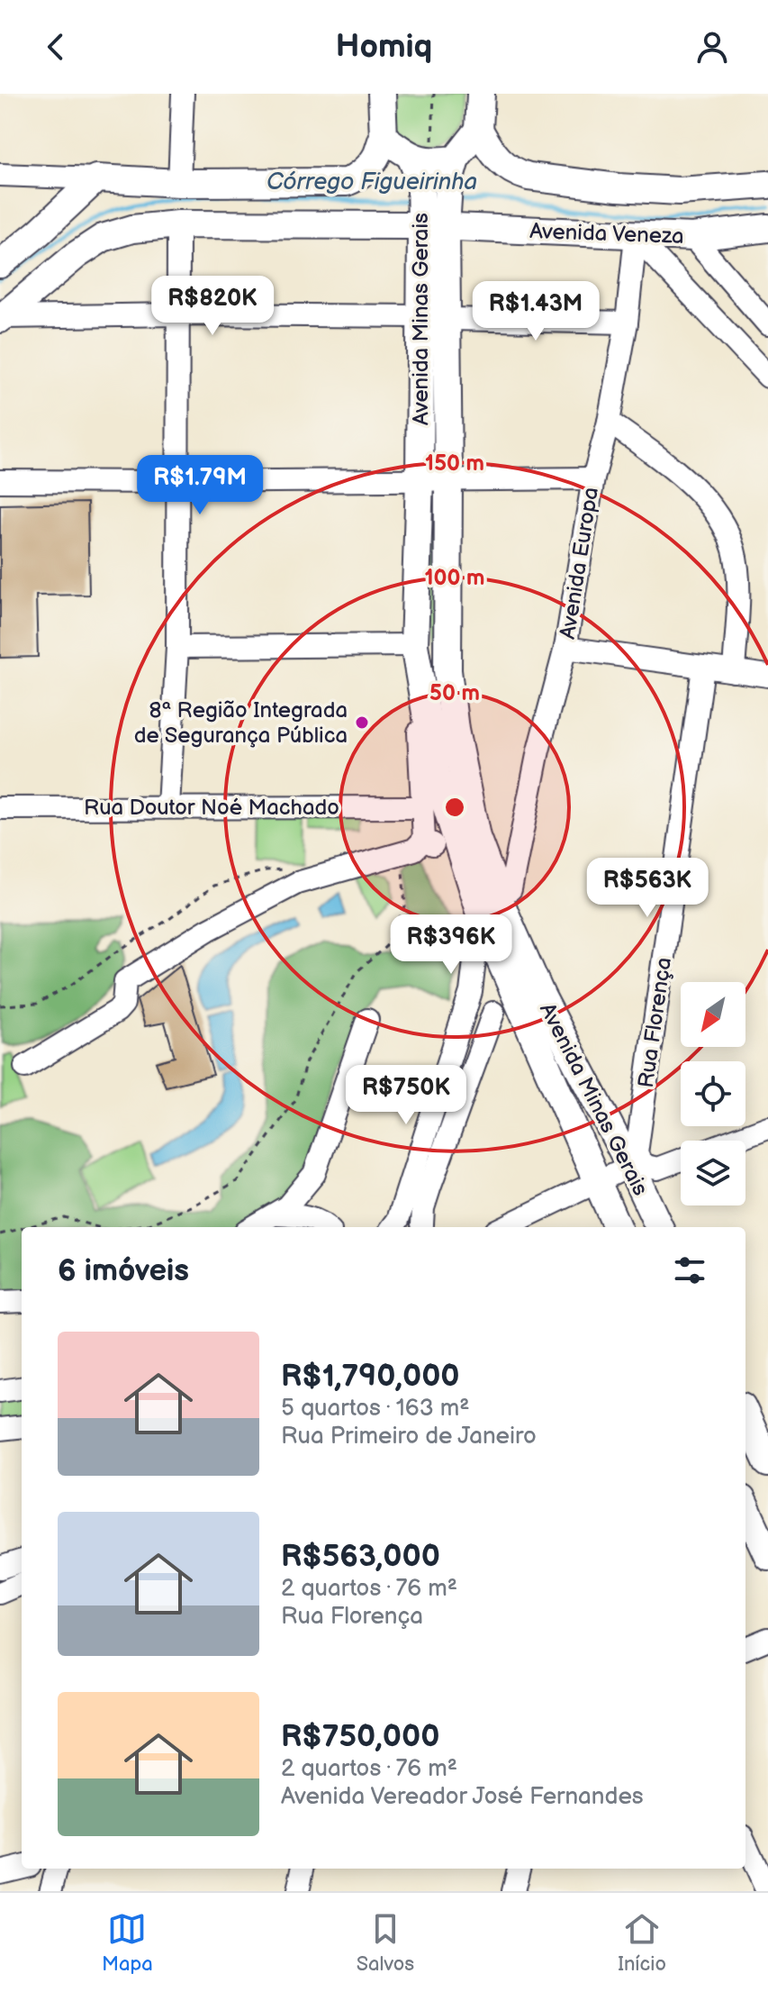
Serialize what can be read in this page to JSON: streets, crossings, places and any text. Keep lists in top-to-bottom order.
{
  "streets": {
    "main road": ["Avenida Veneza", "Avenida Minas Gerais"],
    "street": ["Avenida Europa", "Rua Doutor Noé Machado", "Rua Florença"]
  },
  "crossings": [
    ["Avenida Veneza", "Avenida Minas Gerais"],
    ["Avenida Veneza", "Avenida Europa"],
    ["Avenida Minas Gerais", "Rua Doutor Noé Machado"],
    ["Avenida Minas Gerais", "Rua Florença"]
  ],
  "water": ["Córrego Figueirinha"],
  "places": ["8ª Região Integrada de Segurança Pública"],
  "north": "bottom left",
  "page": {
    "header": "Homiq",
    "price": [
      "R$820K",
      "R$1.43M",
      "R$1.79M",
      "R$563K",
      "R$396K",
      "R$750K"
    ],
    "heading": "6 imóveis",
    "list": [
      {
        "name": "R$1,790,000",
        "note": "5 quartos · 163 m² · Rua Primeiro de Janeiro"
      },
      {
        "name": "R$563,000",
        "note": "2 quartos · 76 m² · Rua Florença"
      },
      {
        "name": "R$750,000",
        "note": "2 quartos · 76 m² · Avenida Vereador José Fernandes"
      }
    ],
    "tabs": ["Mapa", "Salvos", "Início"]
  },
  "rings": ["150 m", "100 m", "50 m"]
}
